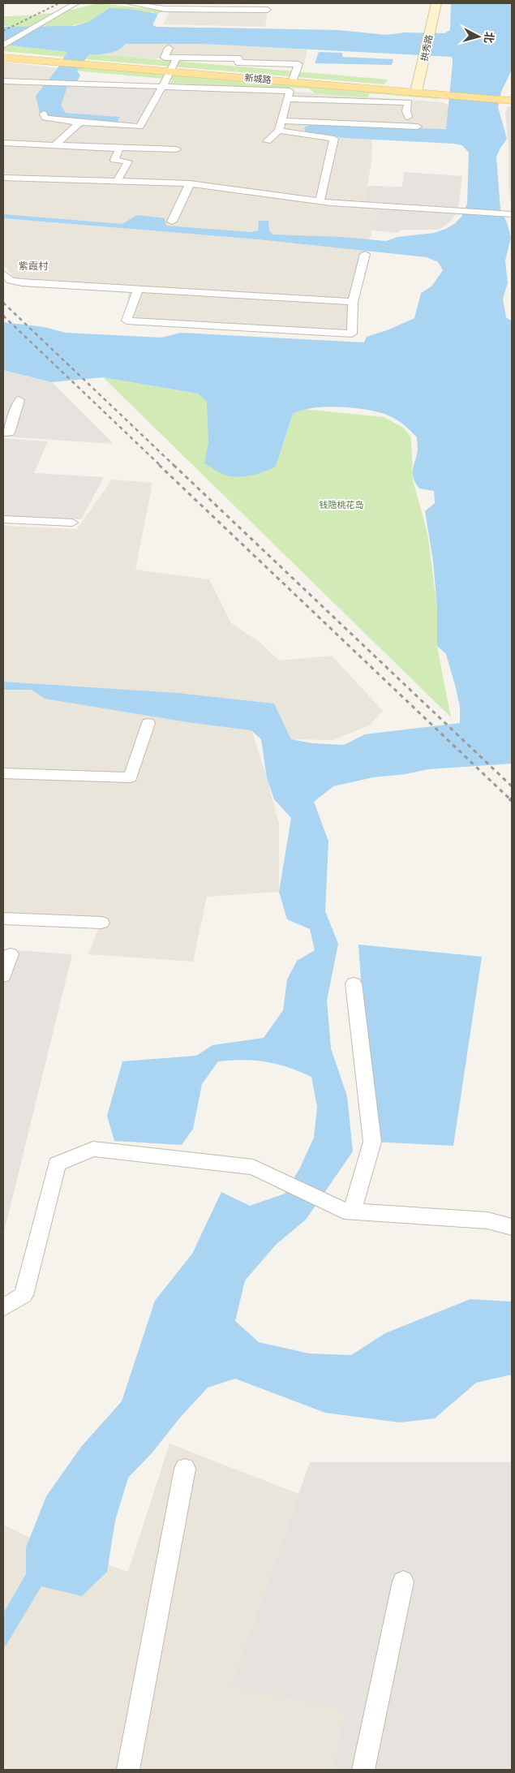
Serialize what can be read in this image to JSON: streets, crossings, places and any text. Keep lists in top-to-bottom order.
{
  "streets": {
    "main road": ["拱秀路", "新城路"]
  },
  "crossings": [
    ["拱秀路", "新城路"]
  ],
  "districts": ["紫霞村"],
  "parks": ["钱隐桃花岛"],
  "north": "right"
}
